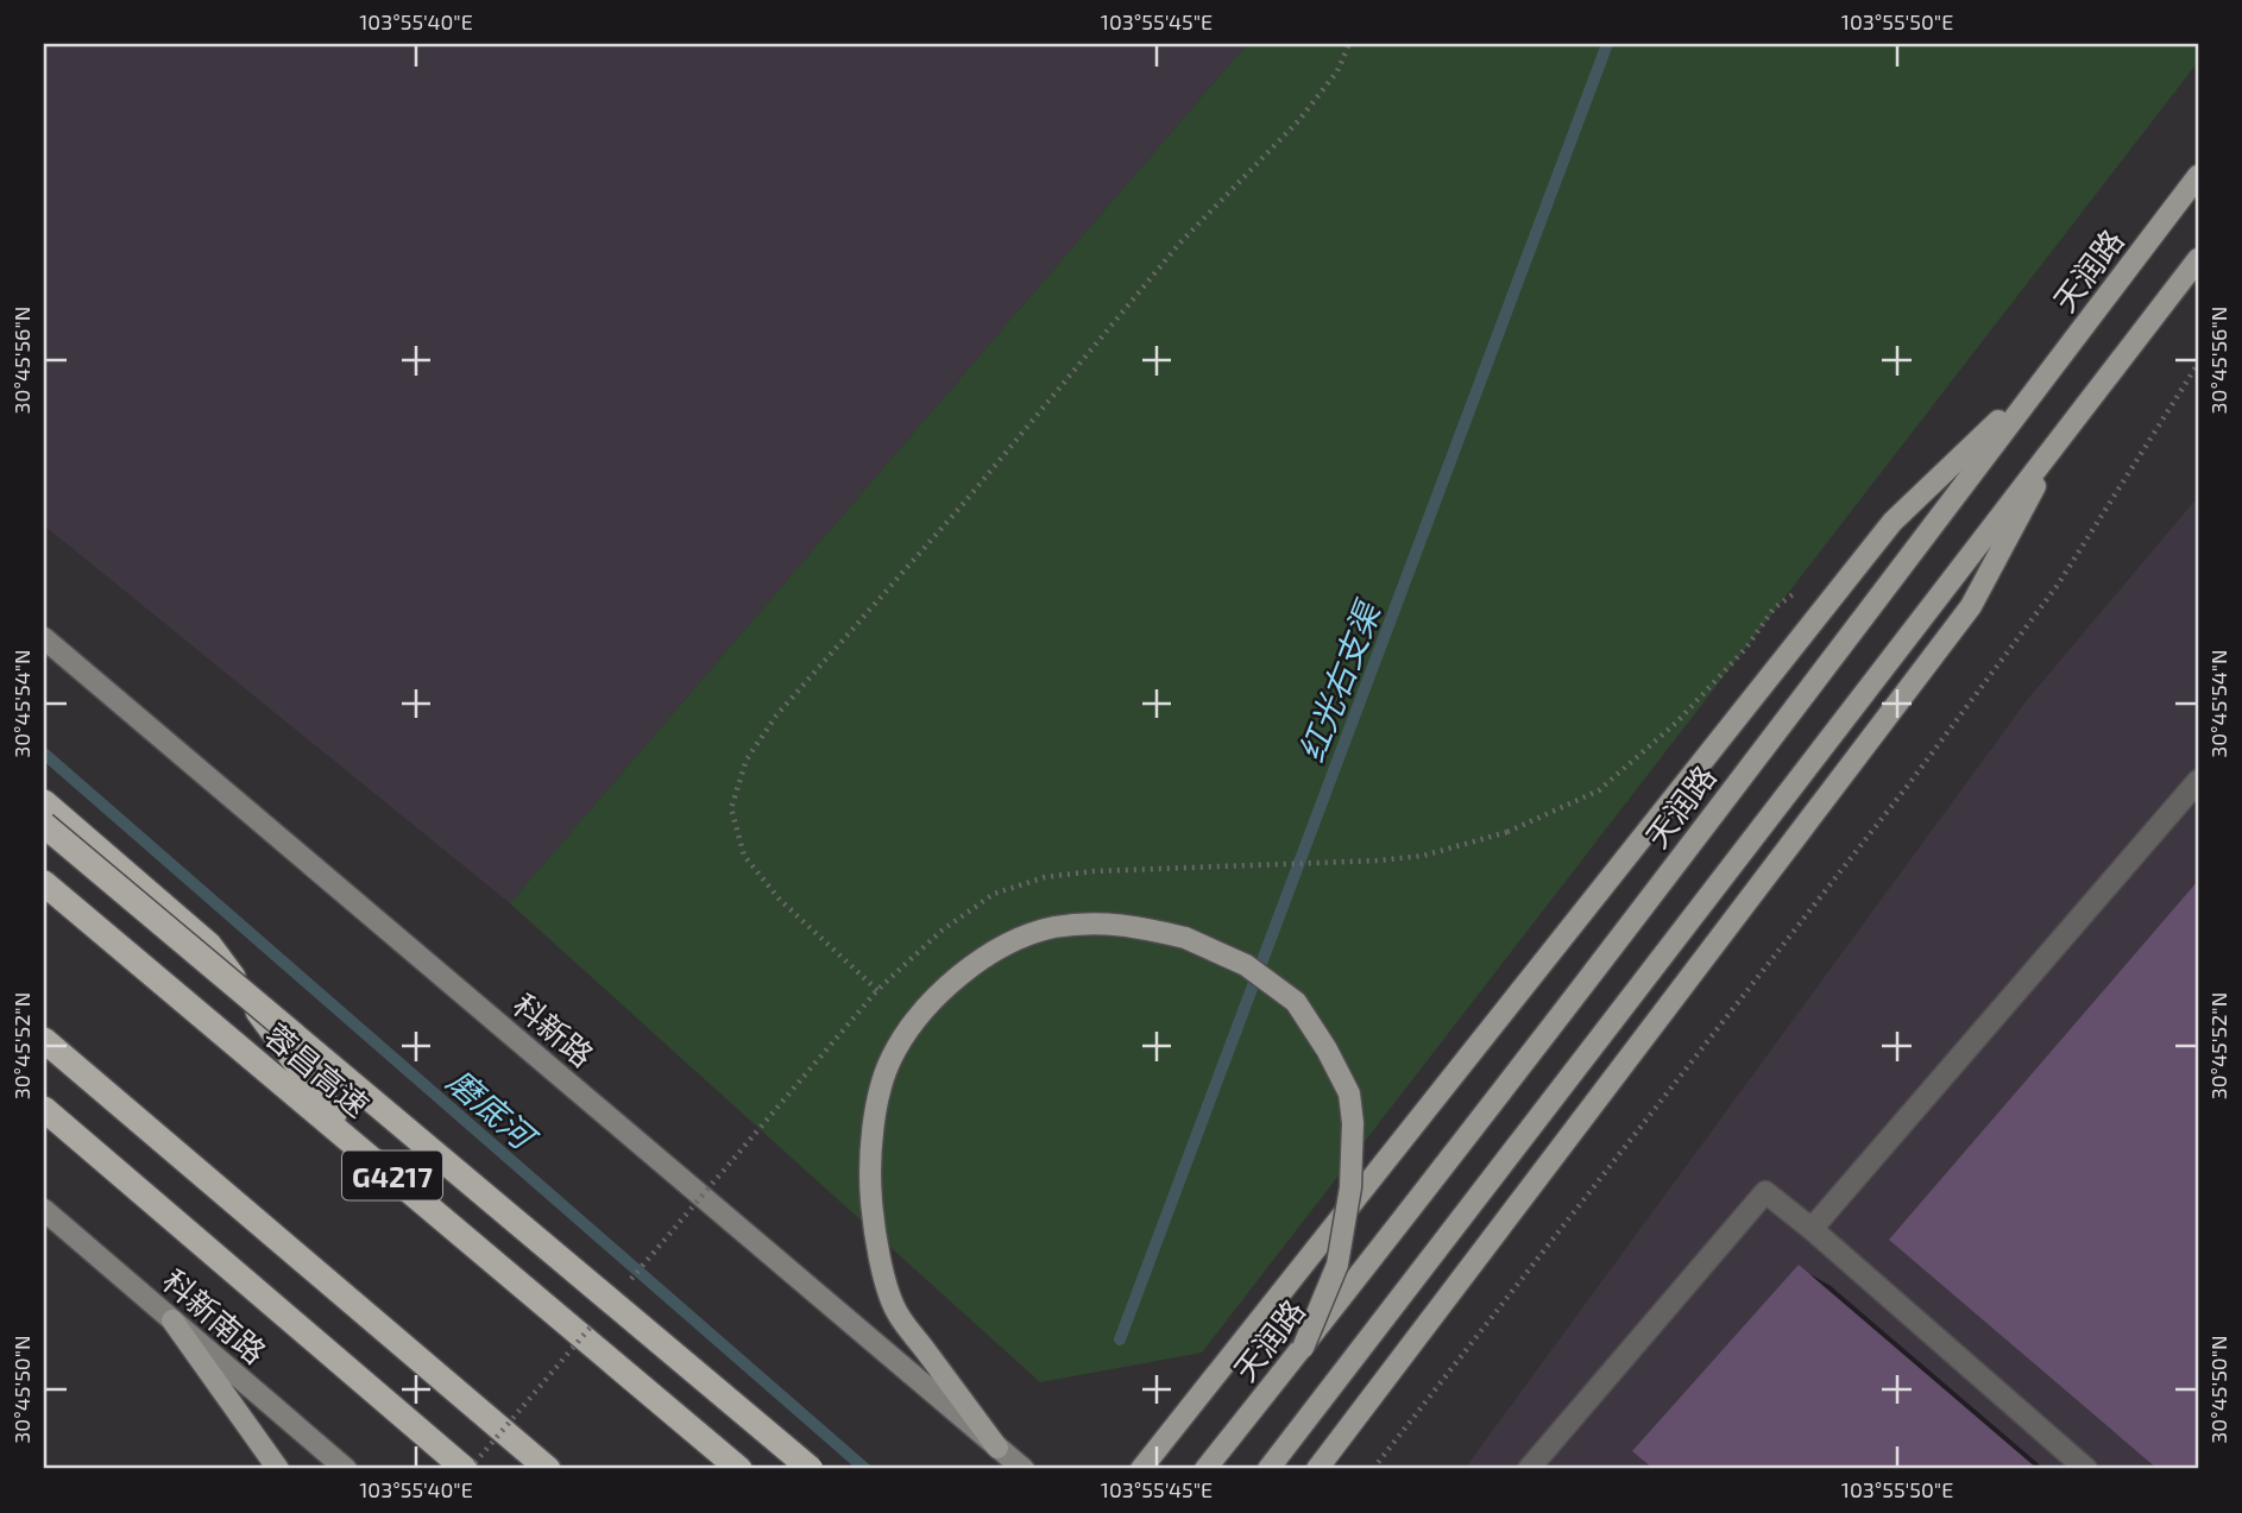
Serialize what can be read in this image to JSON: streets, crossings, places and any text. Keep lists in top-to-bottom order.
{
  "streets": {
    "highway": ["蓉昌高速", "G4217"],
    "main road": ["天润路", "科新路", "科新南路"]
  },
  "water": ["红光右支渠", "磨底河"],
  "coordinates": [
    "103°55'40\"E",
    "103°55'45\"E",
    "103°55'50\"E",
    "30°45'56\"N",
    "30°45'54\"N",
    "30°45'52\"N",
    "30°45'50\"N"
  ]
}
